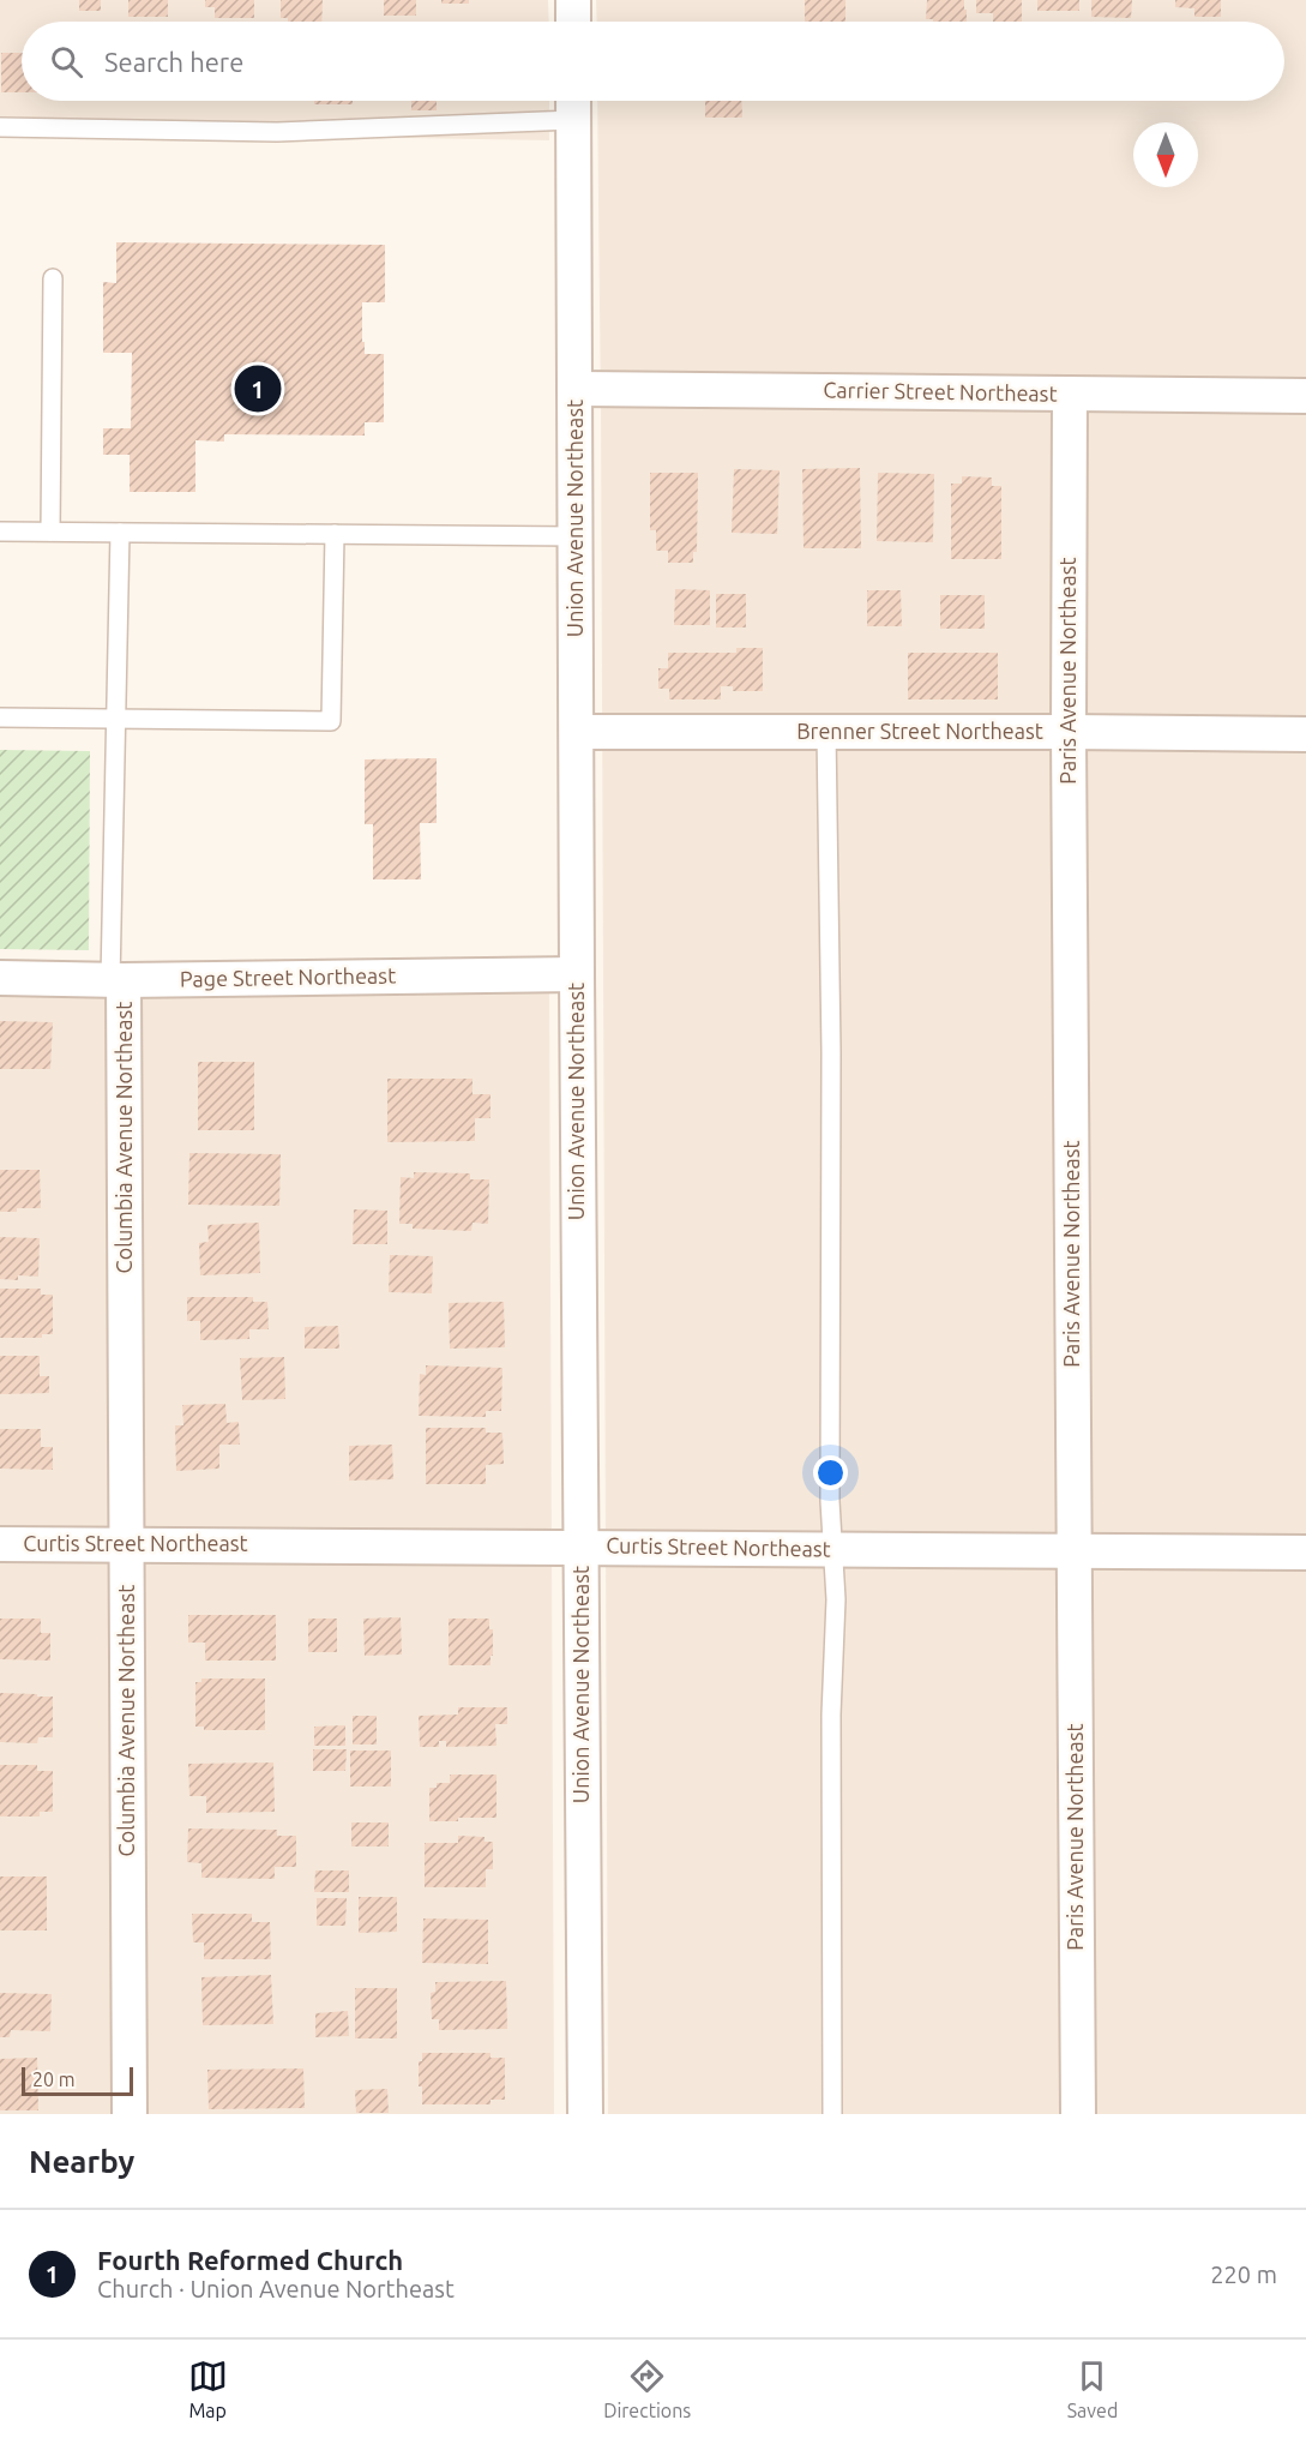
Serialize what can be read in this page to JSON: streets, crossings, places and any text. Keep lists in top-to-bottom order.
{
  "streets": {
    "street": [
      "Carrier Street Northeast",
      "Union Avenue Northeast",
      "Paris Avenue Northeast",
      "Brenner Street Northeast",
      "Page Street Northeast",
      "Columbia Avenue Northeast",
      "Curtis Street Northeast"
    ]
  },
  "crossings": [
    ["Carrier Street Northeast", "Union Avenue Northeast"],
    ["Carrier Street Northeast", "Paris Avenue Northeast"],
    ["Union Avenue Northeast", "Brenner Street Northeast"],
    ["Union Avenue Northeast", "Page Street Northeast"],
    ["Union Avenue Northeast", "Curtis Street Northeast"],
    ["Paris Avenue Northeast", "Brenner Street Northeast"],
    ["Paris Avenue Northeast", "Curtis Street Northeast"],
    ["Page Street Northeast", "Columbia Avenue Northeast"],
    ["Columbia Avenue Northeast", "Curtis Street Northeast"]
  ],
  "scale_bar": "20 m",
  "north": "bottom",
  "page": {
    "search": "Search here",
    "pins": "1",
    "scale": "20 m",
    "heading": "Nearby",
    "list": [
      {
        "mark": "1",
        "name": "Fourth Reformed Church",
        "note": "Church · Union Avenue Northeast",
        "value": "220 m"
      }
    ],
    "nav": ["Map", "Directions", "Saved"]
  }
}
